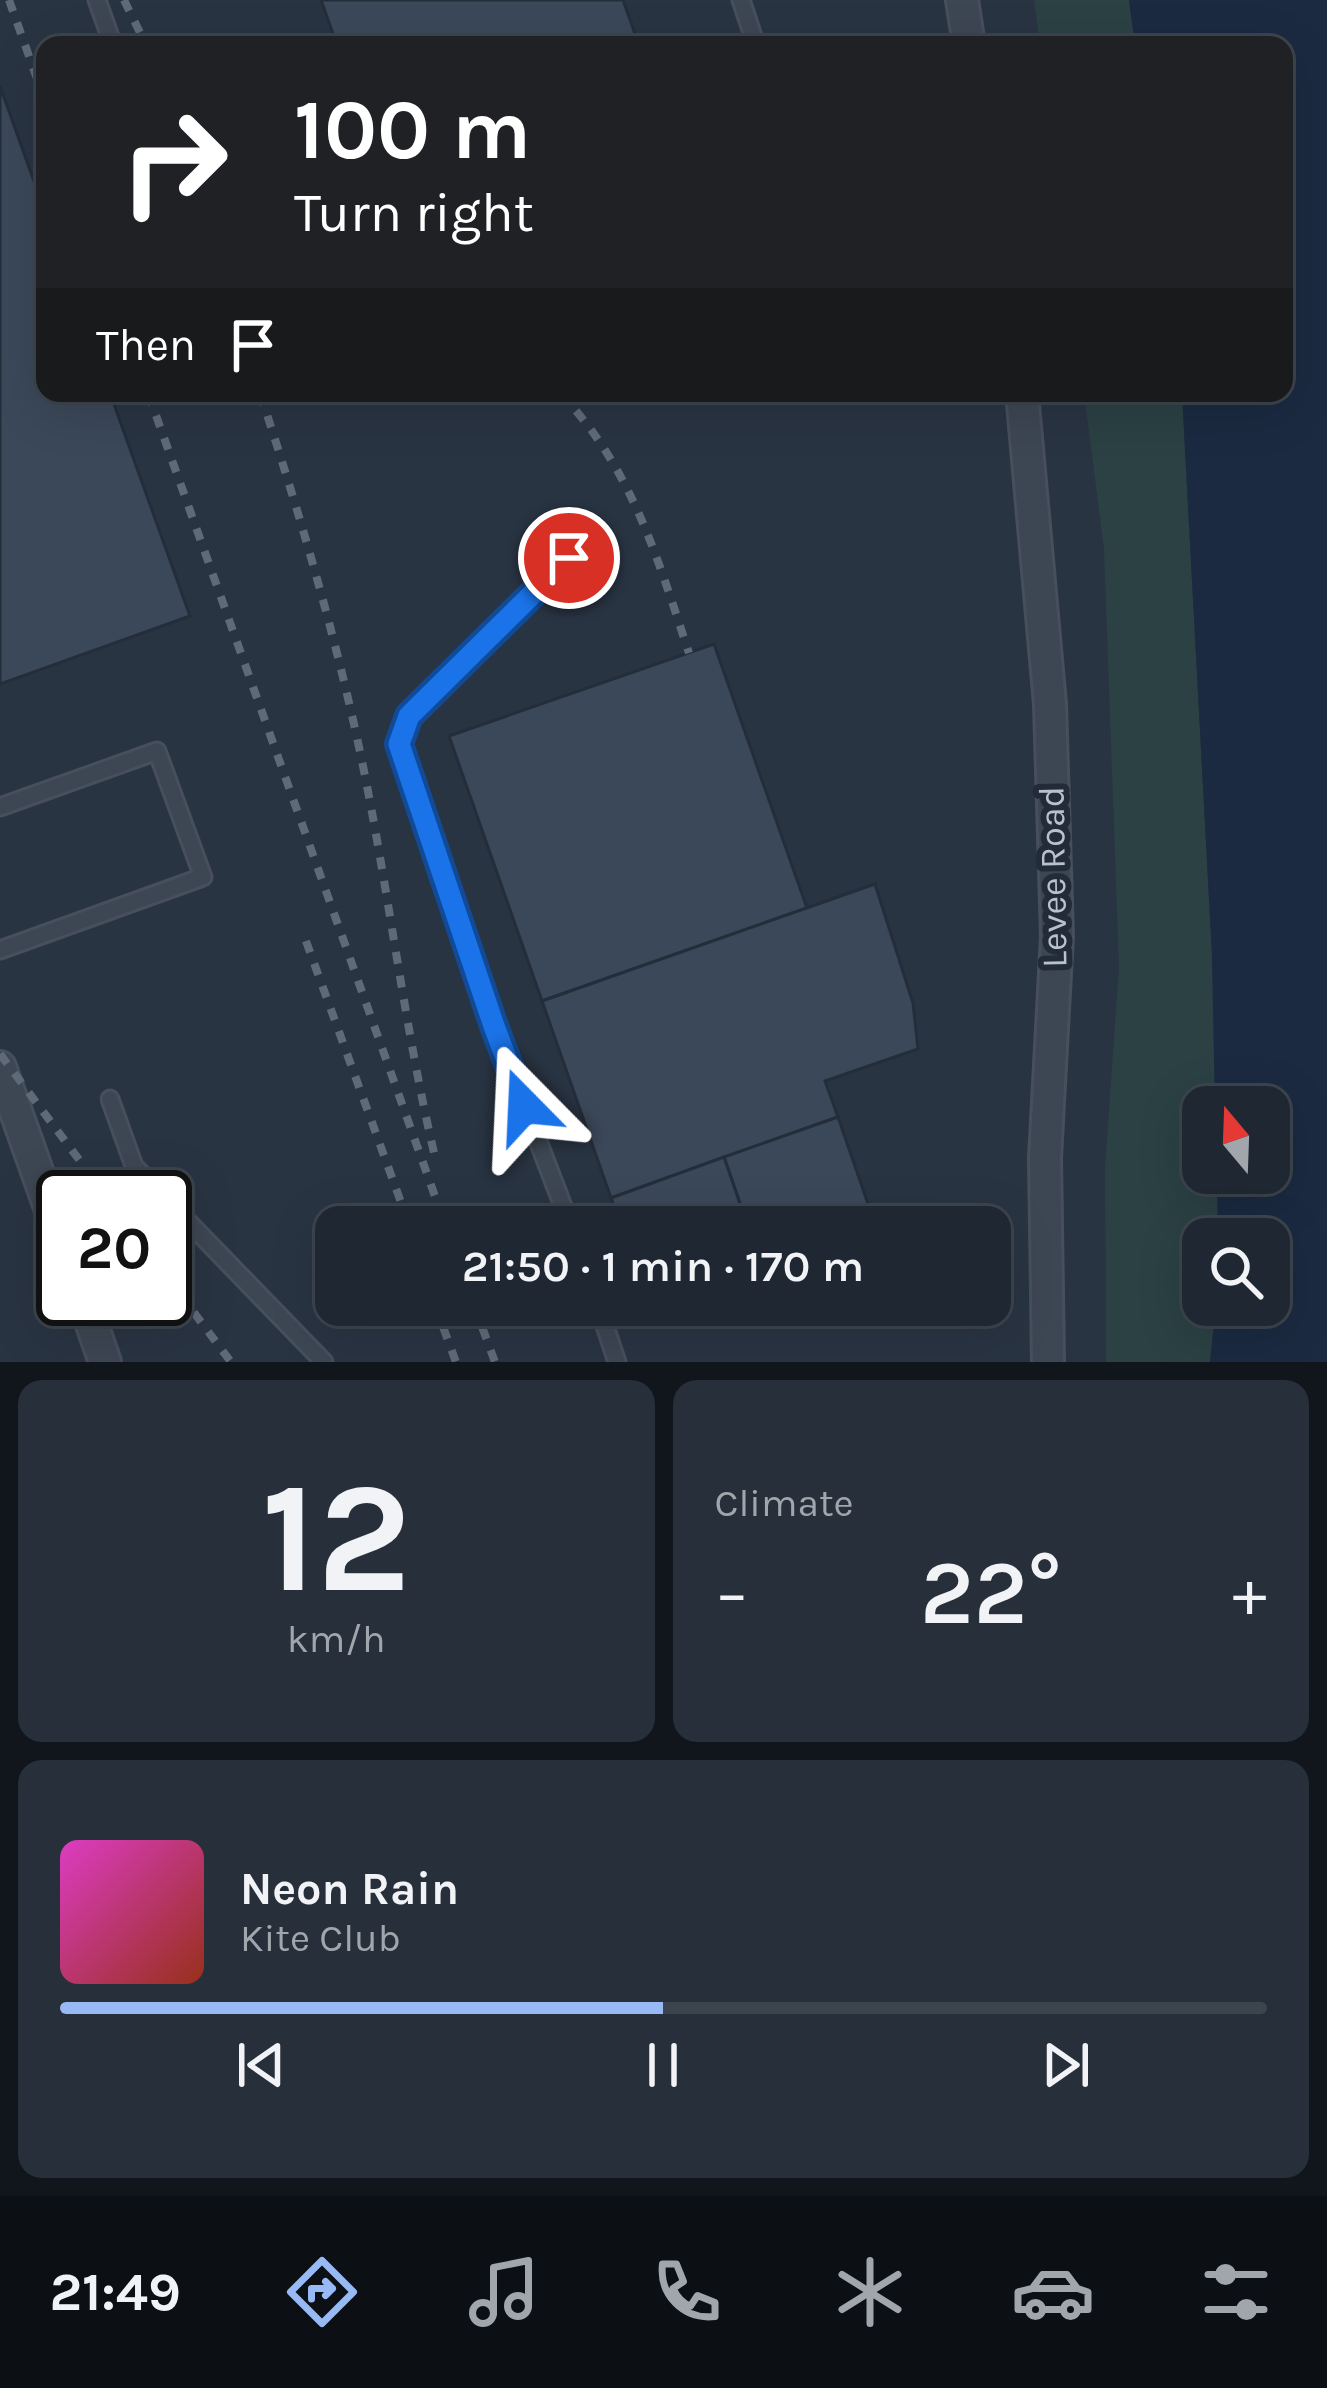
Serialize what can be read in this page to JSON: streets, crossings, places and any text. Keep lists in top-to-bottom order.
{
  "streets": {
    "street": ["Levee Road"]
  },
  "north": "top",
  "page": {
    "turn": ["100 m", "Turn right"],
    "then": "Then",
    "limit": "20",
    "trip": "21:50 · 1 min · 170 m",
    "tile": [
      ["12", "km/h"],
      "Climate"
    ],
    "heat": ["−", "22°", "+"],
    "song": ["Neon Rain", "Kite Club"],
    "tabs": "21:49"
  }
}
